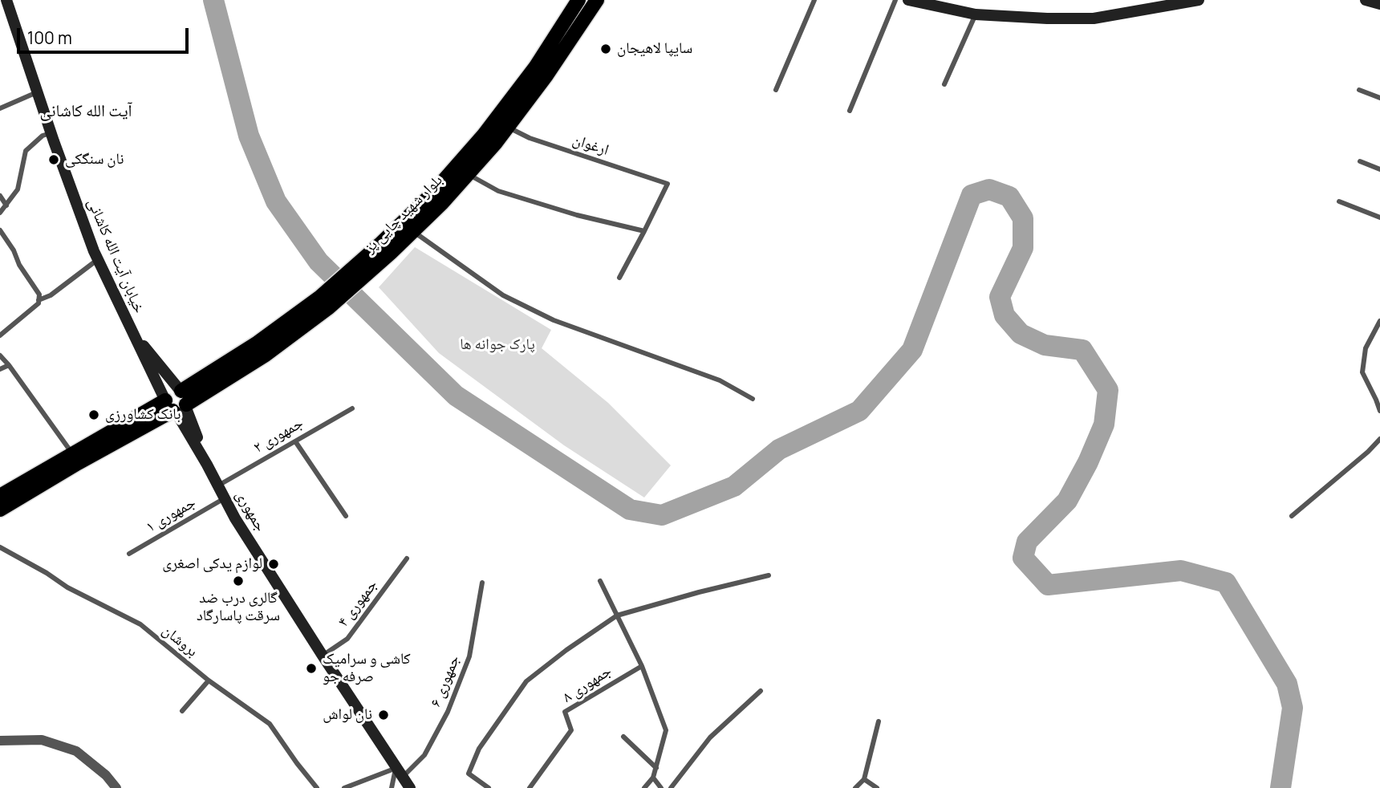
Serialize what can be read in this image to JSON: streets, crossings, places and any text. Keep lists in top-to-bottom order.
{
  "streets": {
    "main road": ["بلوار شهید چایی پز", "خیابان آیت الله کاشانی", "جمهوری"],
    "lane": [
      "ارغوان",
      "جمهوری ۲",
      "جمهوری ۱",
      "جمهوری ۴",
      "بروشان",
      "جمهوری ۶",
      "جمهوری ۸"
    ]
  },
  "crossings": [
    ["ارغوان", "بلوار شهید چایی پز"],
    ["بلوار شهید چایی پز", "خیابان آیت الله کاشانی"],
    ["بلوار شهید چایی پز", "جمهوری"],
    ["خیابان آیت الله کاشانی", "جمهوری"],
    ["جمهوری ۲", "جمهوری"],
    ["جمهوری", "جمهوری ۱"],
    ["جمهوری", "جمهوری ۴"],
    ["جمهوری", "جمهوری ۶"]
  ],
  "districts": ["آیت الله کاشانی"],
  "parks": ["پارک جوانه ها"],
  "places": [
    "سایپا لاهیجان",
    "نان سنگکی",
    "بانک کشاورزی",
    "لوازم یدکی اصغری",
    "گالری درب ضد سرقت پاسارگاد",
    "کاشی و سرامیک صرفه جو",
    "نان لواش"
  ],
  "scale_bar": "100 m"
}
